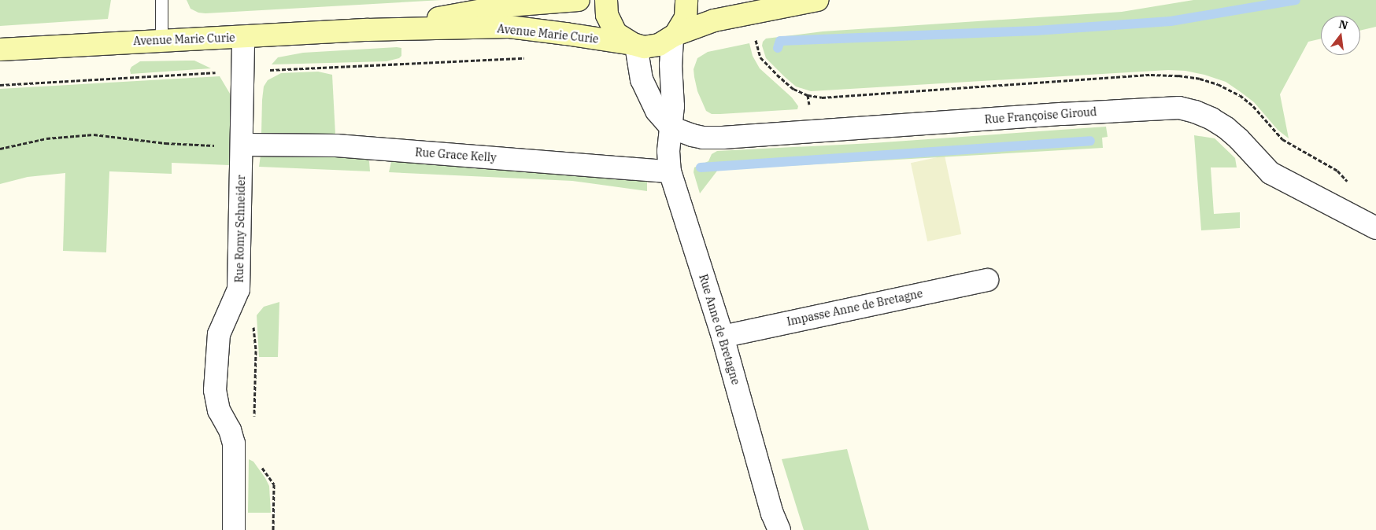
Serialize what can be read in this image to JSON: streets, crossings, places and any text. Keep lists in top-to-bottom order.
{
  "streets": {
    "main road": ["Avenue Marie Curie"],
    "street": [
      "Rue Françoise Giroud",
      "Rue Grace Kelly",
      "Rue Romy Schneider",
      "Impasse Anne de Bretagne",
      "Rue Anne de Bretagne"
    ]
  },
  "crossings": [
    ["Avenue Marie Curie", "Rue Romy Schneider"],
    ["Avenue Marie Curie", "Rue Anne de Bretagne"],
    ["Rue Françoise Giroud", "Rue Anne de Bretagne"],
    ["Rue Grace Kelly", "Rue Romy Schneider"],
    ["Rue Grace Kelly", "Rue Anne de Bretagne"],
    ["Impasse Anne de Bretagne", "Rue Anne de Bretagne"]
  ],
  "north": "top"
}
